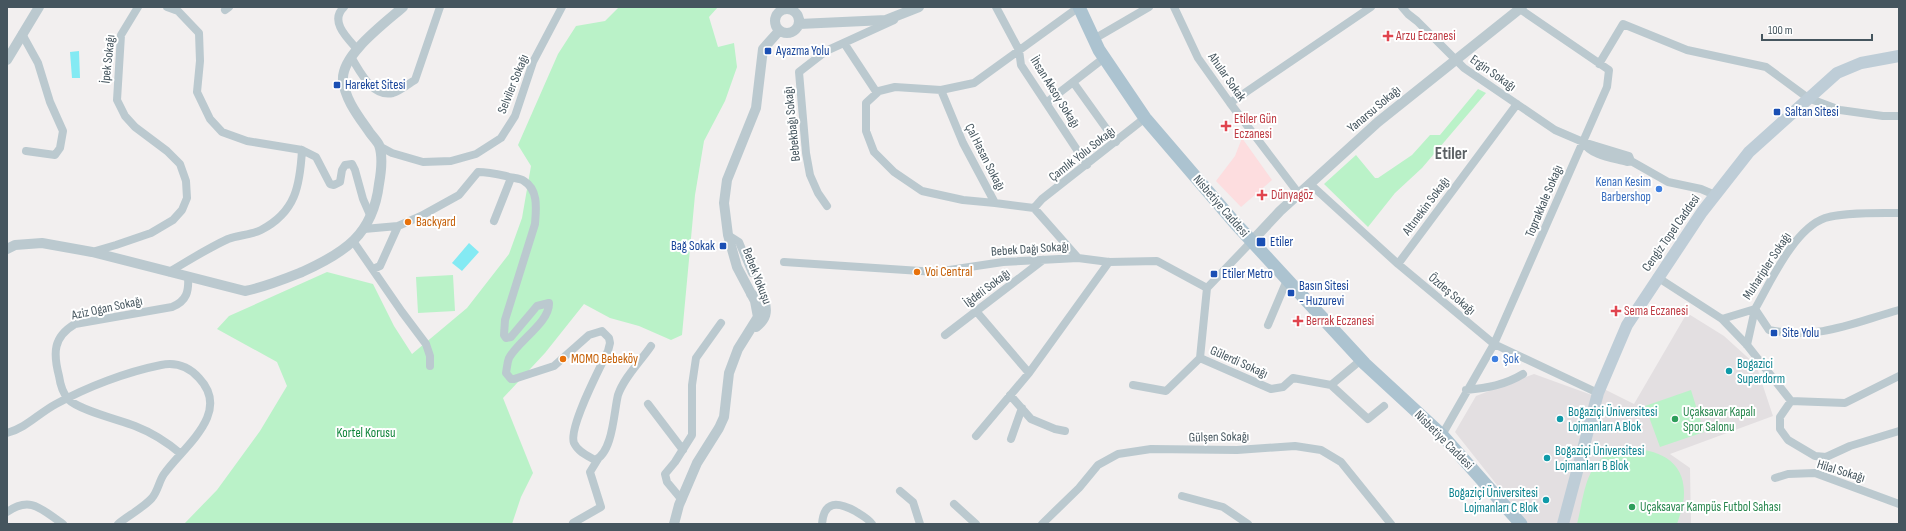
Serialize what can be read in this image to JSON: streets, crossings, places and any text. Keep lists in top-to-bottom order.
{
  "streets": {
    "main road": ["Nisbetiye Caddesi", "Cengiz Topel Caddesi"],
    "street": [
      "İpek Sokağı",
      "Ergin Sokağı",
      "Ahular Sokak",
      "Selviler Sokağı",
      "İhsan Aksoy Sokağı",
      "Yanarsu Sokağı",
      "Bebekbağı Sokağı",
      "Çamlık Yolu Sokağı",
      "Çal Hasan Sokağı",
      "Toprakkale Sokağı",
      "Altınekin Sokağı",
      "Bebek Dağı Sokağı",
      "Muharipler Sokağı",
      "Bebek Yokuşu",
      "İğdeli Sokağı",
      "Özdeş Sokağı",
      "Aziz Ogan Sokağı",
      "Gülerdi Sokağı",
      "Gülşen Sokağı",
      "Hilal Sokağı"
    ]
  },
  "crossings": [
    ["Ergin Sokağı", "Yanarsu Sokağı"],
    ["Ergin Sokağı", "Toprakkale Sokağı"],
    ["Ergin Sokağı", "Altınekin Sokağı"],
    ["Ergin Sokağı", "Cengiz Topel Caddesi"],
    ["Ahular Sokak", "Yanarsu Sokağı"],
    ["İhsan Aksoy Sokağı", "Çamlık Yolu Sokağı"],
    ["Yanarsu Sokağı", "Nisbetiye Caddesi"],
    ["Yanarsu Sokağı", "Özdeş Sokağı"],
    ["Çamlık Yolu Sokağı", "Çal Hasan Sokağı"],
    ["Çamlık Yolu Sokağı", "Nisbetiye Caddesi"],
    ["Toprakkale Sokağı", "Nisbetiye Caddesi"],
    ["Toprakkale Sokağı", "Özdeş Sokağı"],
    ["Altınekin Sokağı", "Özdeş Sokağı"],
    ["Cengiz Topel Caddesi", "Özdeş Sokağı"],
    ["Bebek Dağı Sokağı", "İğdeli Sokağı"]
  ],
  "districts": ["Etiler"],
  "parks": ["Kortel Korusu"],
  "places": {
    "health": [
      "Arzu Eczanesi",
      "Etiler Gün Eczanesi",
      "Dűnyagöz",
      "Sema Eczanesi",
      "Berrak Eczanesi"
    ],
    "transit": [
      "Ayazma Yolu",
      "Hareket Sitesi",
      "Saltan Sitesi",
      "Etiler",
      "Bağ Sokak",
      "Etiler Metro",
      "Basın Sitesi - Huzurevi",
      "Site Yolu"
    ],
    "other": [
      "Kenan Kesim Barbershop",
      "Backyard",
      "Voi Central",
      "MOMO Bebeköy",
      "Şok",
      "Bogazici Superdorm",
      "Boğaziçi Üniversitesi Lojmanları A Blok",
      "Uçaksavar Kapalı Spor Salonu",
      "Boğaziçi Üniversitesi Lojmanları B Blok",
      "Boğaziçi Üniversitesi Lojmanları C Blok",
      "Uçaksavar Kampüs Futbol Sahası"
    ]
  },
  "scale_bar": "100 m"
}
